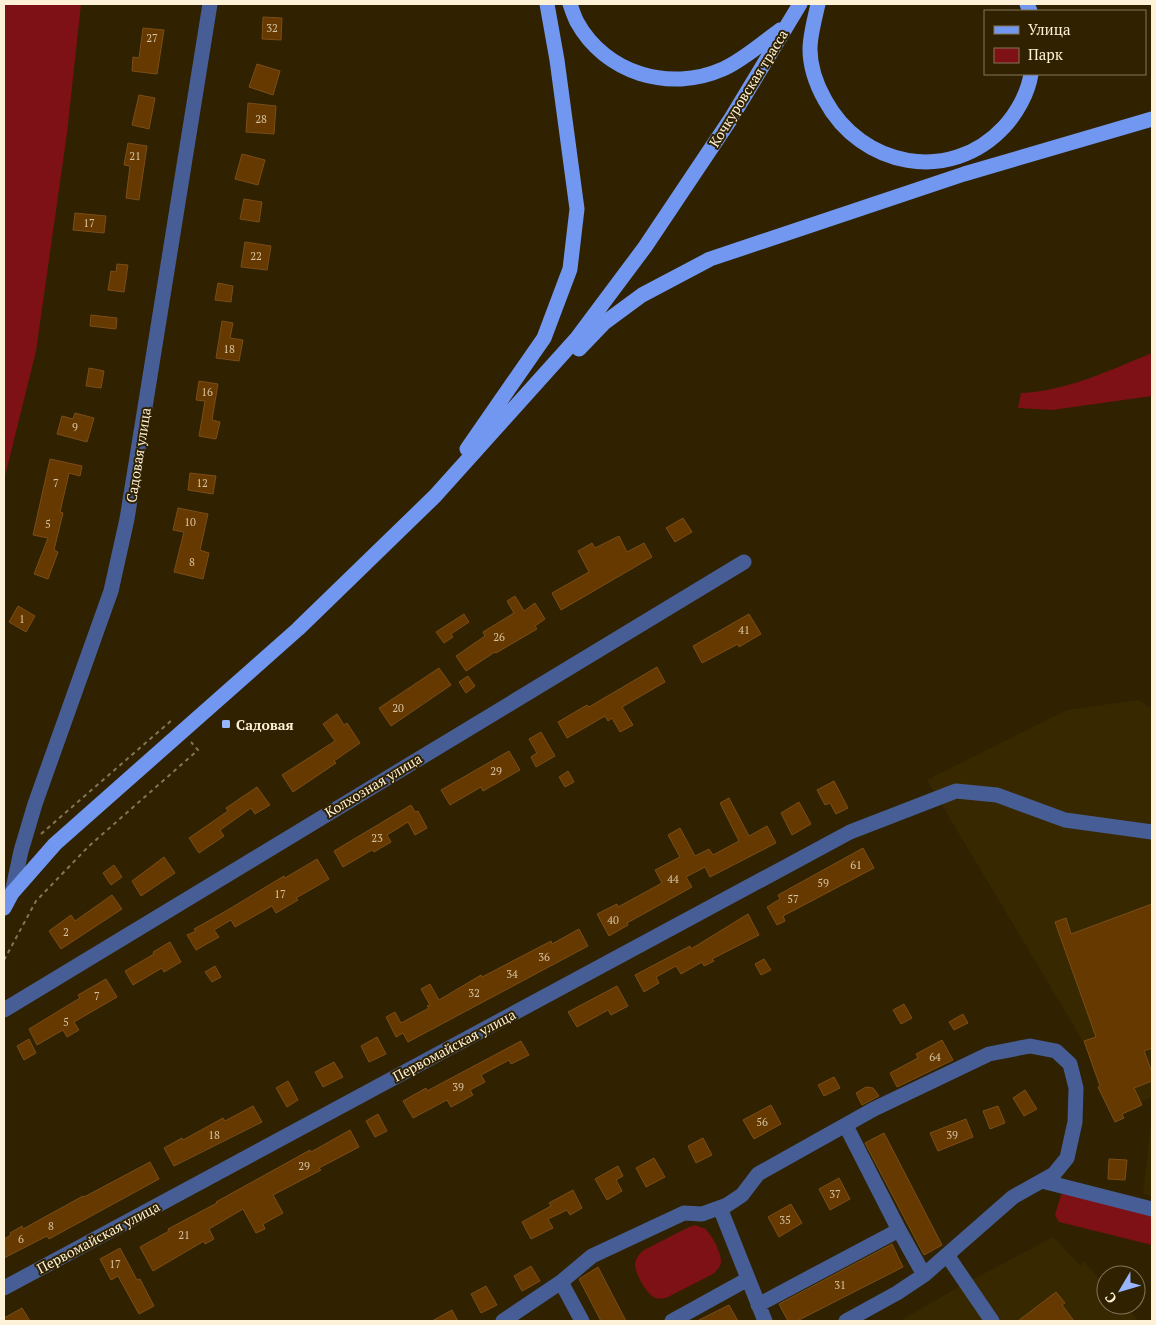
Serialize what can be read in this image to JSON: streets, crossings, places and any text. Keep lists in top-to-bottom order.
{
  "streets": {
    "main road": ["Кочкуровская трасса"],
    "street": ["Садовая улица", "Колхозная улица", "Первомайская улица"]
  },
  "places": {
    "transit": ["Садовая"]
  },
  "house_numbers": [
    "32",
    "27",
    "28",
    "21",
    "17",
    "22",
    "18",
    "16",
    "9",
    "7",
    "12",
    "10",
    "5",
    "8",
    "1",
    "41",
    "26",
    "20",
    "29",
    "23",
    "61",
    "44",
    "59",
    "17",
    "57",
    "40",
    "2",
    "36",
    "34",
    "32",
    "7",
    "5",
    "64",
    "39",
    "56",
    "18",
    "39",
    "29",
    "37",
    "35",
    "8",
    "21",
    "6",
    "17",
    "31"
  ],
  "legend": ["Улица", "Парк"],
  "north": "bottom left"
}
